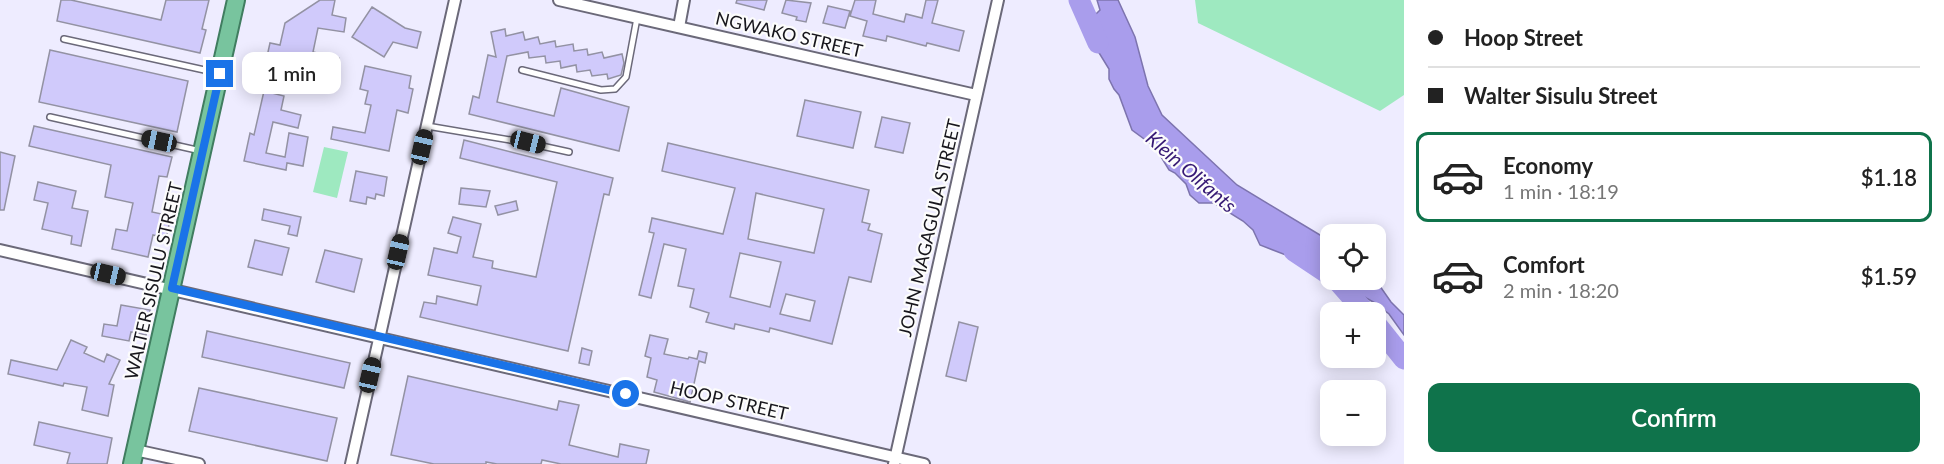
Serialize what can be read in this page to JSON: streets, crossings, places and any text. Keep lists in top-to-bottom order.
{
  "streets": {
    "highway": ["WALTER SISULU STREET"],
    "street": ["NGWAKO STREET", "JOHN MAGAGULA STREET", "HOOP STREET"]
  },
  "crossings": [
    ["NGWAKO STREET", "JOHN MAGAGULA STREET"],
    ["JOHN MAGAGULA STREET", "HOOP STREET"],
    ["WALTER SISULU STREET", "HOOP STREET"]
  ],
  "water": ["Klein Olifants"],
  "page": {
    "banner": ["Hoop Street", "Walter Sisulu Street"],
    "bubble": "1 min",
    "list": [
      {
        "name": "Economy",
        "note": "1 min · 18:19",
        "value": "$1.18"
      },
      {
        "name": "Comfort",
        "note": "2 min · 18:20",
        "value": "$1.59"
      }
    ],
    "map_buttons": ["+", "−"],
    "buttons": "Confirm"
  }
}
